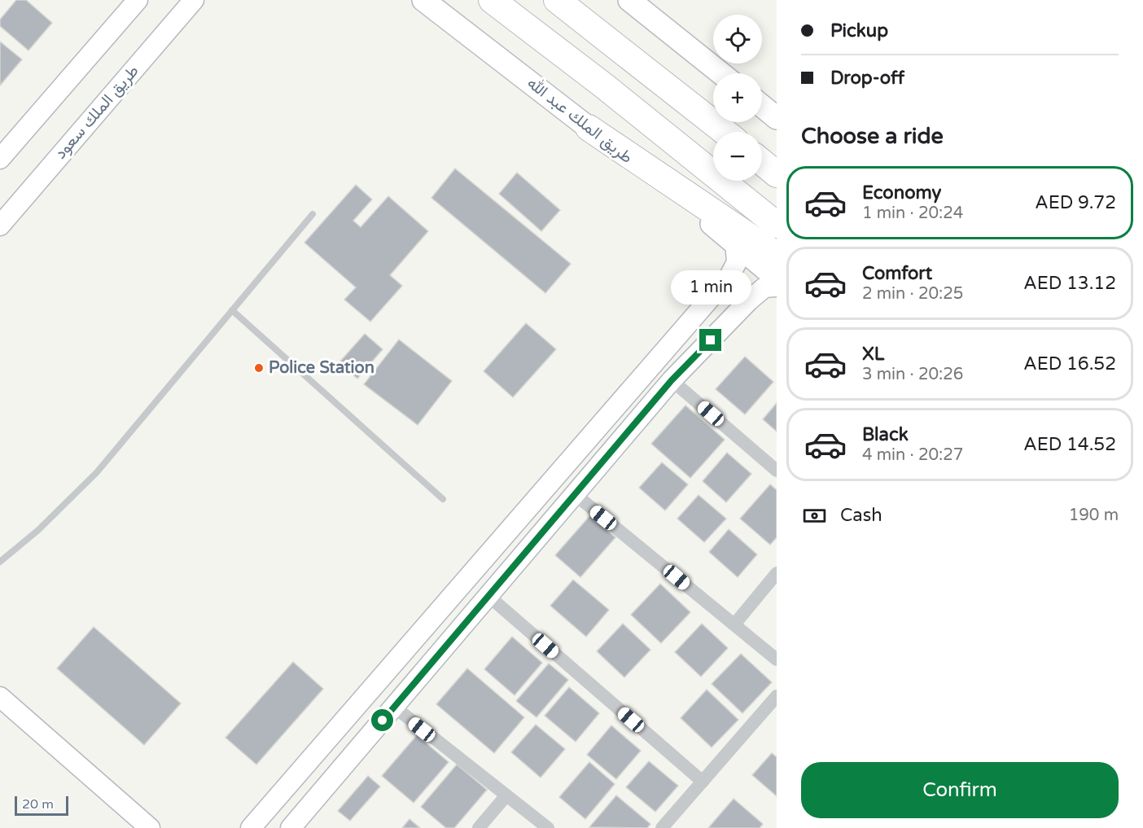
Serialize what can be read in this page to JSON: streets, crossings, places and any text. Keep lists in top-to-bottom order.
{
  "streets": {
    "main road": ["طريق الملك عبد الله"],
    "street": ["طريق الملك سعود"]
  },
  "places": ["Police Station"],
  "scale_bar": "20 m",
  "page": {
    "banner": ["Pickup", "Drop-off"],
    "map_buttons": ["+", "−"],
    "heading": "Choose a ride",
    "list": [
      {
        "name": "Economy",
        "note": "1 min · 20:24",
        "value": "AED 9.72"
      },
      {
        "name": "Comfort",
        "note": "2 min · 20:25",
        "value": "AED 13.12"
      },
      {
        "name": "XL",
        "note": "3 min · 20:26",
        "value": "AED 16.52"
      },
      {
        "name": "Black",
        "note": "4 min · 20:27",
        "value": "AED 14.52"
      }
    ],
    "bubble": "1 min",
    "pay": ["Cash", "190 m"],
    "buttons": "Confirm",
    "scale": "20 m"
  }
}
